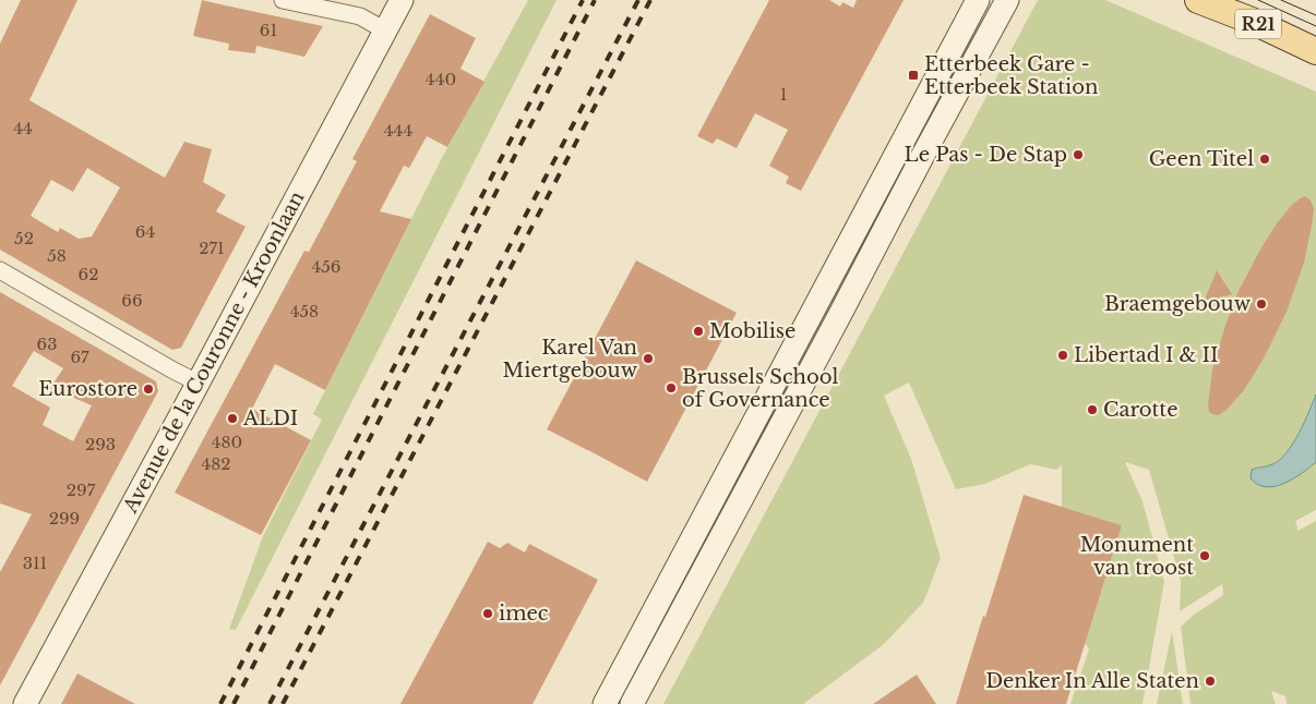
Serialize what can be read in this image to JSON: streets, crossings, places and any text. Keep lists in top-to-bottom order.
{
  "streets": {
    "main road": ["R21", "Avenue de la Couronne - Kroonlaan"]
  },
  "places": {
    "transit": ["Etterbeek Gare - Etterbeek Station"],
    "other": [
      "Le Pas - De Stap",
      "Geen Titel",
      "Braemgebouw",
      "Mobilise",
      "Libertad I & II",
      "Karel Van Miertgebouw",
      "Brussels School of Governance",
      "Eurostore",
      "Carotte",
      "ALDI",
      "Monument van troost",
      "imec",
      "Denker In Alle Staten"
    ]
  },
  "house_numbers": [
    "61",
    "440",
    "1",
    "44",
    "444",
    "64",
    "52",
    "271",
    "58",
    "456",
    "62",
    "66",
    "458",
    "63",
    "67",
    "480",
    "293",
    "482",
    "297",
    "299",
    "311"
  ]
}
